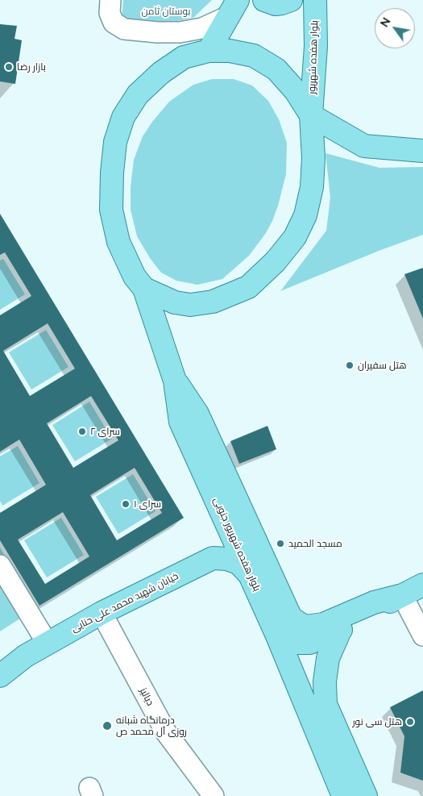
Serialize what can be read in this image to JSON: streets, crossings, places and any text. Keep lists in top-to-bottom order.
{
  "streets": {
    "main road": ["بلوار هفده شهریور", "بلوار هفده شهریور جنوبی", "خیابان شهید محمد علی حنایی"],
    "street": ["دیالیز"]
  },
  "crossings": [
    ["بلوار هفده شهریور", "بلوار هفده شهریور جنوبی"],
    ["بلوار هفده شهریور جنوبی", "خیابان شهید محمد علی حنایی"],
    ["خیابان شهید محمد علی حنایی", "دیالیز"]
  ],
  "parks": ["بوستان ثامن"],
  "places": [
    "بازار رضا",
    "هتل سفیران",
    "سرای ۲",
    "سرای ۱",
    "مسجد الحمید",
    "هتل سی نور",
    "درمانگاه شبانه روزی آل محمد ص"
  ],
  "north": "top left"
}
